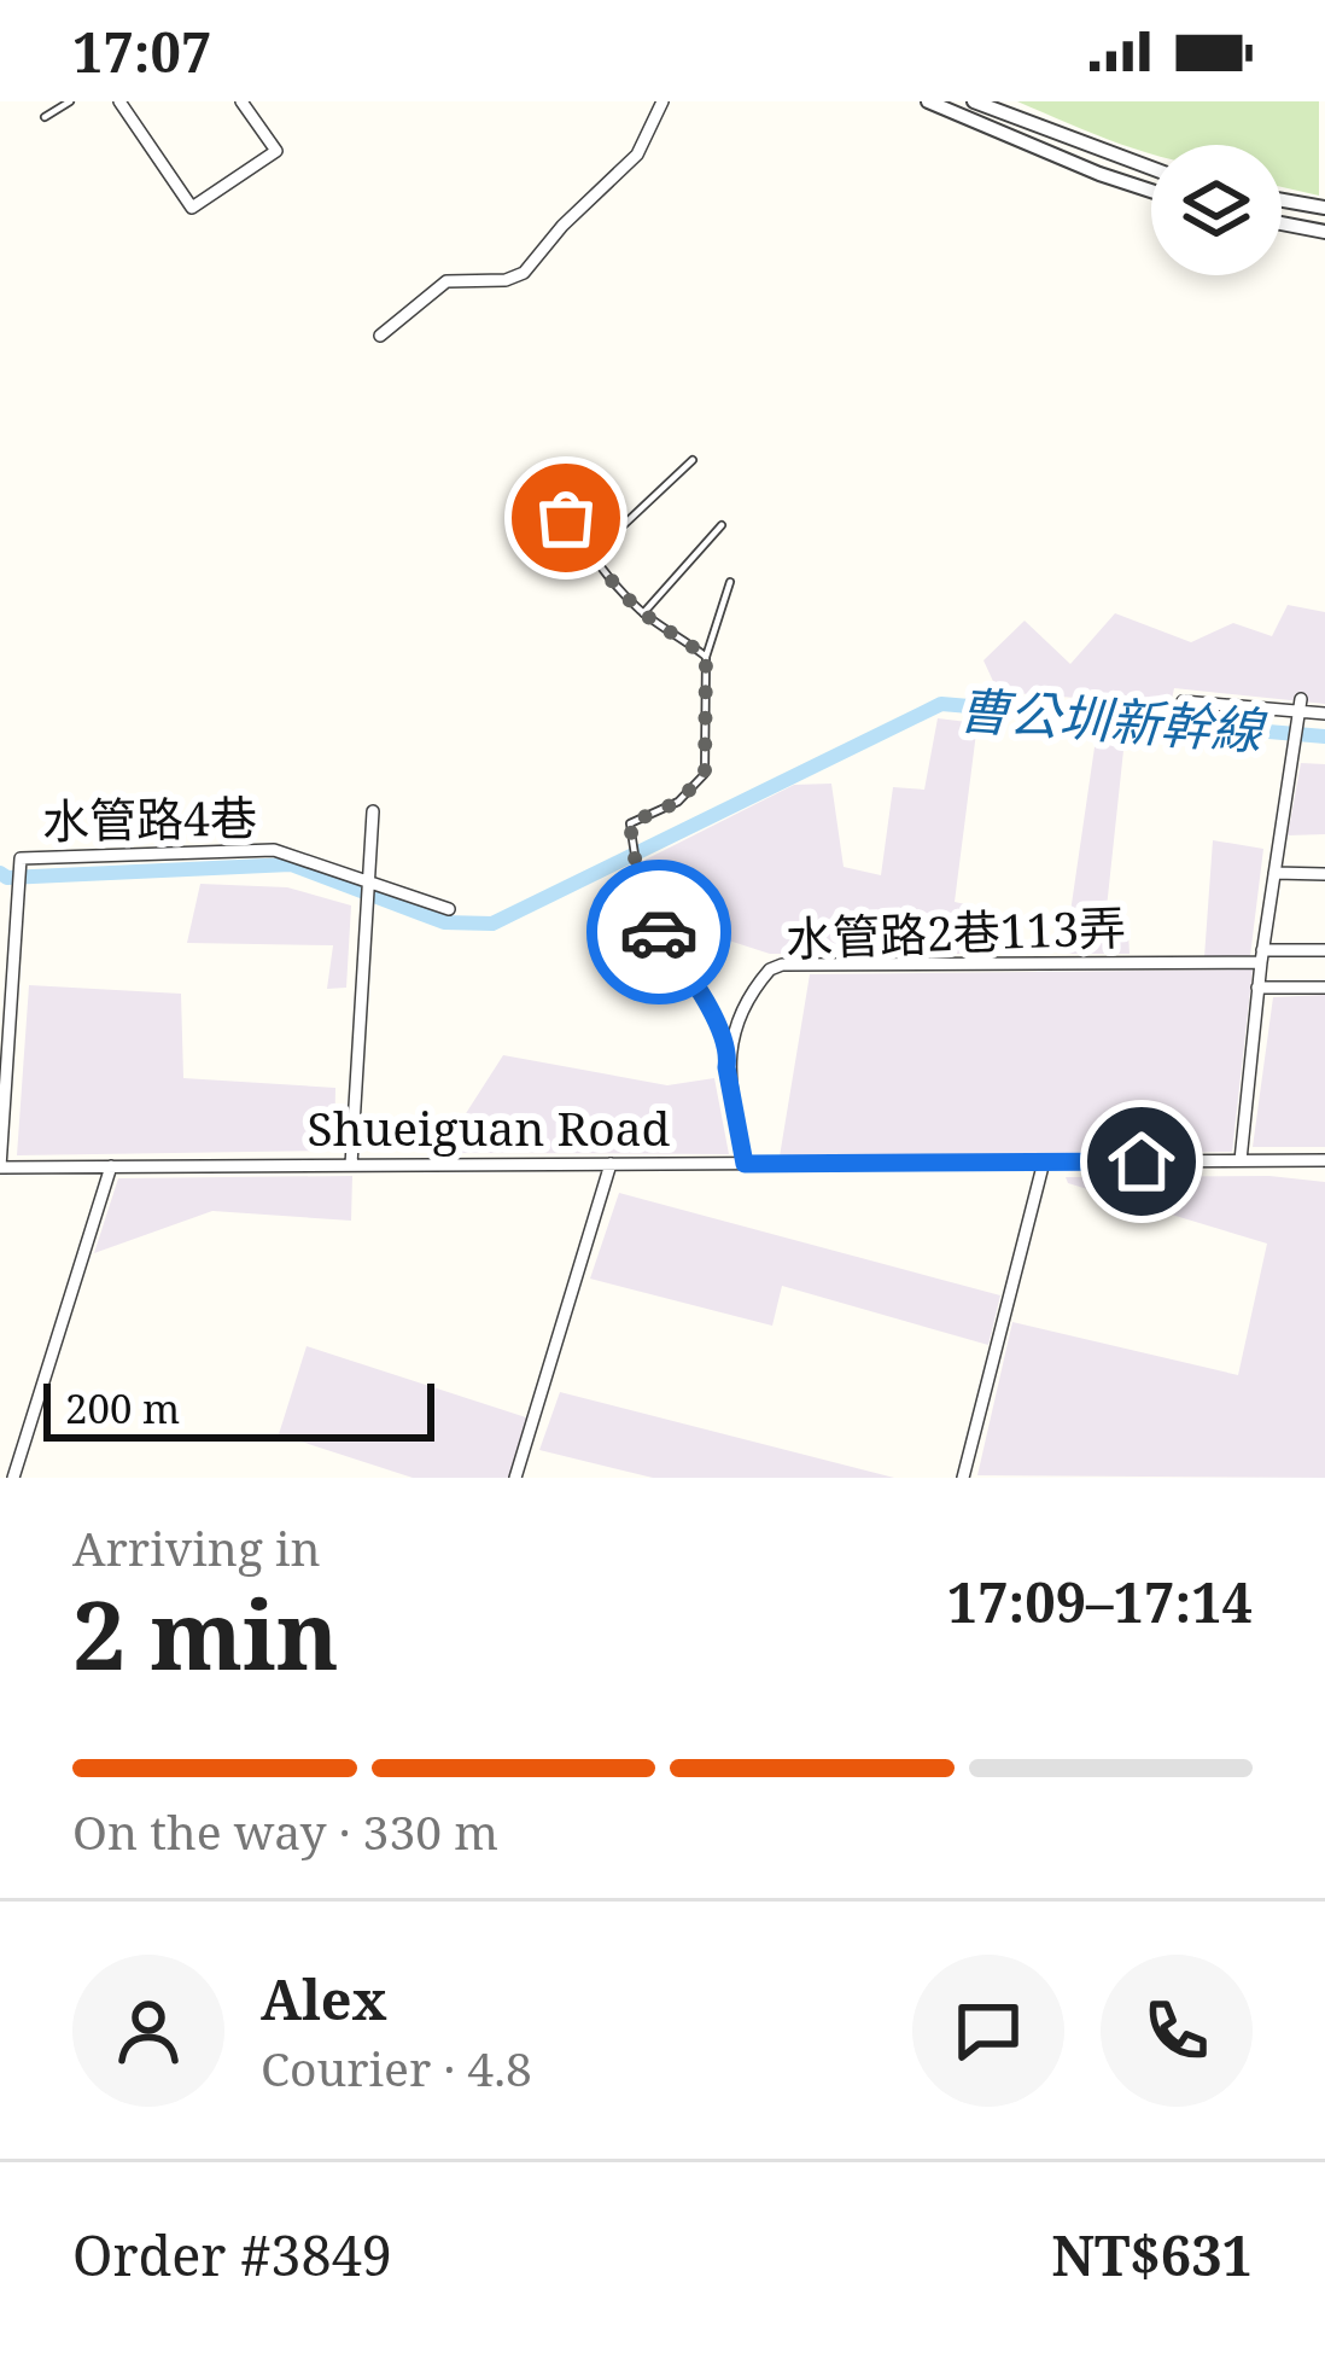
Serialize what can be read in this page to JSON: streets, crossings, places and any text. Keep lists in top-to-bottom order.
{
  "streets": {
    "street": ["水管路4巷", "水管路2巷113弄", "Shueiguan Road"]
  },
  "crossings": [
    ["水管路4巷", "Shueiguan Road"],
    ["水管路2巷113弄", "Shueiguan Road"]
  ],
  "water": ["曹公圳新幹線"],
  "scale_bar": "200 m",
  "page": {
    "status": "17:07",
    "scale": "200 m",
    "heading": ["2 min", "Arriving in", "17:09–17:14"],
    "panel": [
      "Alex",
      "Courier · 4.8",
      "Order #3849",
      "NT$631"
    ],
    "bar": "On the way · 330 m"
  }
}
